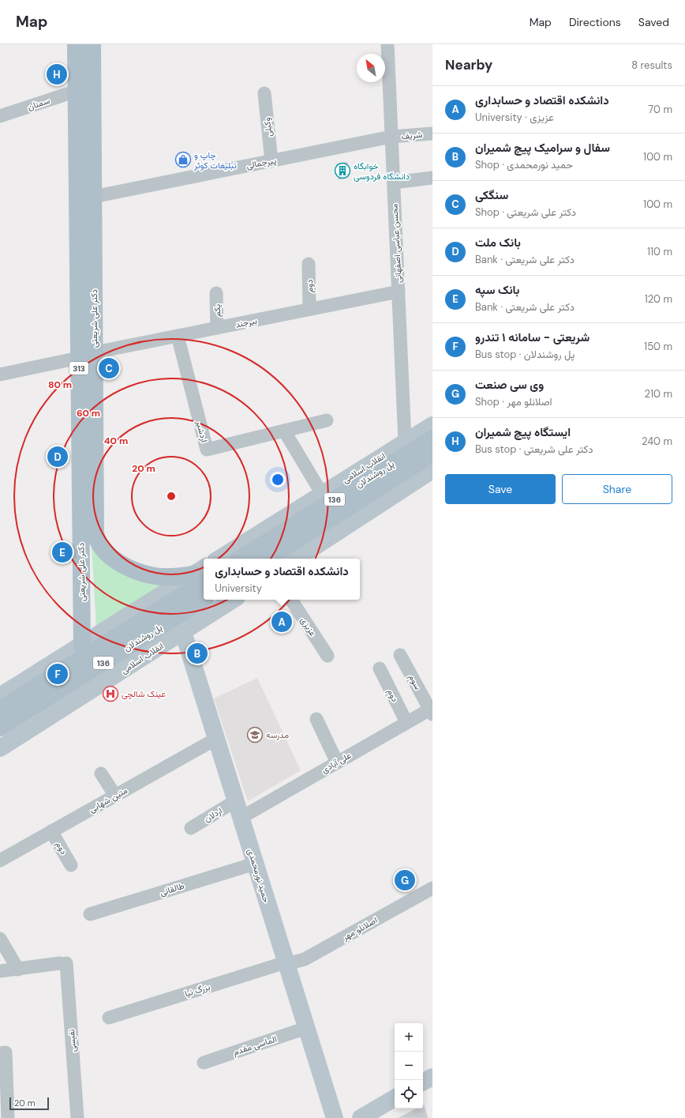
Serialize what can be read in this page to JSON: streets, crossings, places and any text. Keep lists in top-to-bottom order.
{
  "streets": {
    "main road": [
      "دکتر علی شریعتی",
      "313",
      "انقلاب اسلامی",
      "پل روشندلان",
      "136",
      "حمید نورمحمدی"
    ],
    "street": [
      "سمنان",
      "وکیلی",
      "شریف",
      "پیرجمالی",
      "محسن عباسی اصفهانی",
      "دوم",
      "یکم",
      "بیرجند",
      "اردشیر",
      "عزیزی",
      "سوم",
      "علی آبادی",
      "متین شهابی",
      "اردلان",
      "طالقانی",
      "اصلانلو مهر",
      "بزرگ نیا",
      "نفیسی",
      "الماسی مقدم"
    ]
  },
  "crossings": [
    ["سمنان", "دکتر علی شریعتی"],
    ["وکیلی", "پیرجمالی"],
    ["شریف", "پیرجمالی"],
    ["شریف", "محسن عباسی اصفهانی"],
    ["پیرجمالی", "محسن عباسی اصفهانی"],
    ["پیرجمالی", "دکتر علی شریعتی"],
    ["محسن عباسی اصفهانی", "بیرجند"],
    ["محسن عباسی اصفهانی", "انقلاب اسلامی"],
    ["دوم", "بیرجند"],
    ["دوم", "علی آبادی"],
    ["دوم", "متین شهابی"],
    ["یکم", "بیرجند"],
    ["دکتر علی شریعتی", "بیرجند"],
    ["دکتر علی شریعتی", "پل روشندلان"],
    ["بیرجند", "اردشیر"],
    ["انقلاب اسلامی", "حمید نورمحمدی"],
    ["سوم", "علی آبادی"],
    ["علی آبادی", "حمید نورمحمدی"],
    ["متین شهابی", "حمید نورمحمدی"],
    ["اردلان", "حمید نورمحمدی"],
    ["حمید نورمحمدی", "طالقانی"],
    ["حمید نورمحمدی", "اصلانلو مهر"],
    ["حمید نورمحمدی", "بزرگ نیا"],
    ["حمید نورمحمدی", "الماسی مقدم"],
    ["اصلانلو مهر", "بزرگ نیا"]
  ],
  "places": {
    "shop": ["چاپ و تبلیغات کوثر"],
    "building": ["خوابگاه دانشگاه فردوسی"],
    "hospital": ["عينک شالچی"],
    "school or university": ["مدرسه"]
  },
  "scale_bar": "20 m",
  "north": "top left",
  "page": {
    "header": "Map",
    "nav": ["Map", "Directions", "Saved"],
    "heading": ["Nearby", "8 results"],
    "pins": [
      "H",
      "C",
      "D",
      "E",
      "A",
      "B",
      "F",
      "G"
    ],
    "list": [
      {
        "mark": "A",
        "name": "دانشکده اقتصاد و حسابداری",
        "note": "University · عزیزی",
        "value": "70 m"
      },
      {
        "mark": "B",
        "name": "سفال و سرامیک پیچ شمیران",
        "note": "Shop · حمید نورمحمدی",
        "value": "100 m"
      },
      {
        "mark": "C",
        "name": "سنگکی",
        "note": "Shop · دکتر علی شریعتی",
        "value": "100 m"
      },
      {
        "mark": "D",
        "name": "بانک ملت",
        "note": "Bank · دکتر علی شریعتی",
        "value": "110 m"
      },
      {
        "mark": "E",
        "name": "بانک سپه",
        "note": "Bank · دکتر علی شریعتی",
        "value": "120 m"
      },
      {
        "mark": "F",
        "name": "شریعتی - سامانه ۱ تندرو",
        "note": "Bus stop · پل روشندلان",
        "value": "150 m"
      },
      {
        "mark": "G",
        "name": "وی سی صنعت",
        "note": "Shop · اصلانلو مهر",
        "value": "210 m"
      },
      {
        "mark": "H",
        "name": "ایستگاه پیچ شمیران",
        "note": "Bus stop · دکتر علی شریعتی",
        "value": "240 m"
      }
    ],
    "buttons": ["Save", "Share"],
    "popup": ["دانشکده اقتصاد و حسابداری", "University"],
    "map_buttons": ["+", "−"],
    "scale": "20 m"
  },
  "rings": [
    "80 m",
    "60 m",
    "40 m",
    "20 m"
  ]
}
